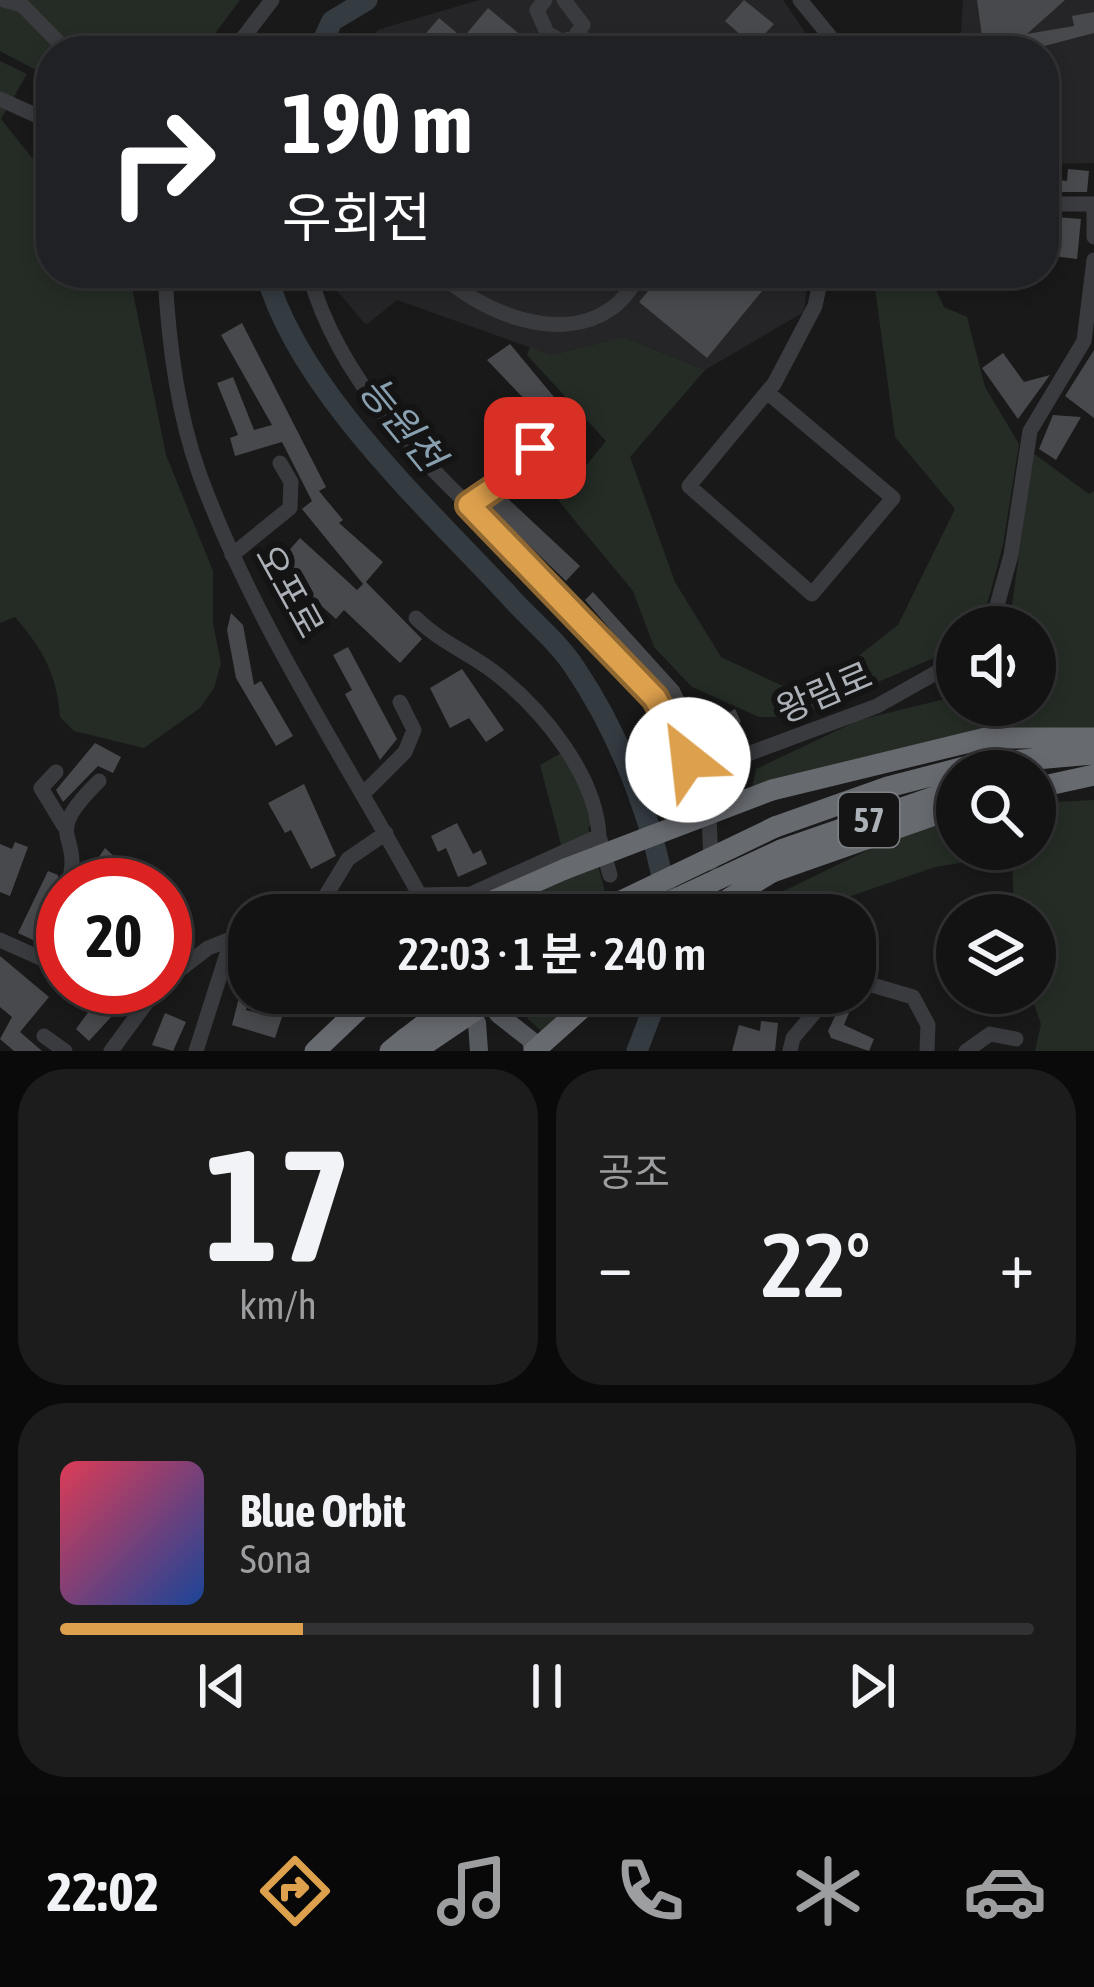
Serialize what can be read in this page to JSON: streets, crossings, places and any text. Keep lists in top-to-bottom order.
{
  "streets": {
    "highway": ["57"],
    "street": ["오포로", "왕림로"]
  },
  "water": ["능원천"],
  "page": {
    "turn": ["190 m", "우회전"],
    "limit": "20",
    "trip": "22:03 · 1 분 · 240 m",
    "tile": [
      ["17", "km/h"],
      "공조"
    ],
    "heat": ["−", "22°", "+"],
    "song": ["Blue Orbit", "Sona"],
    "tabs": "22:02"
  }
}
